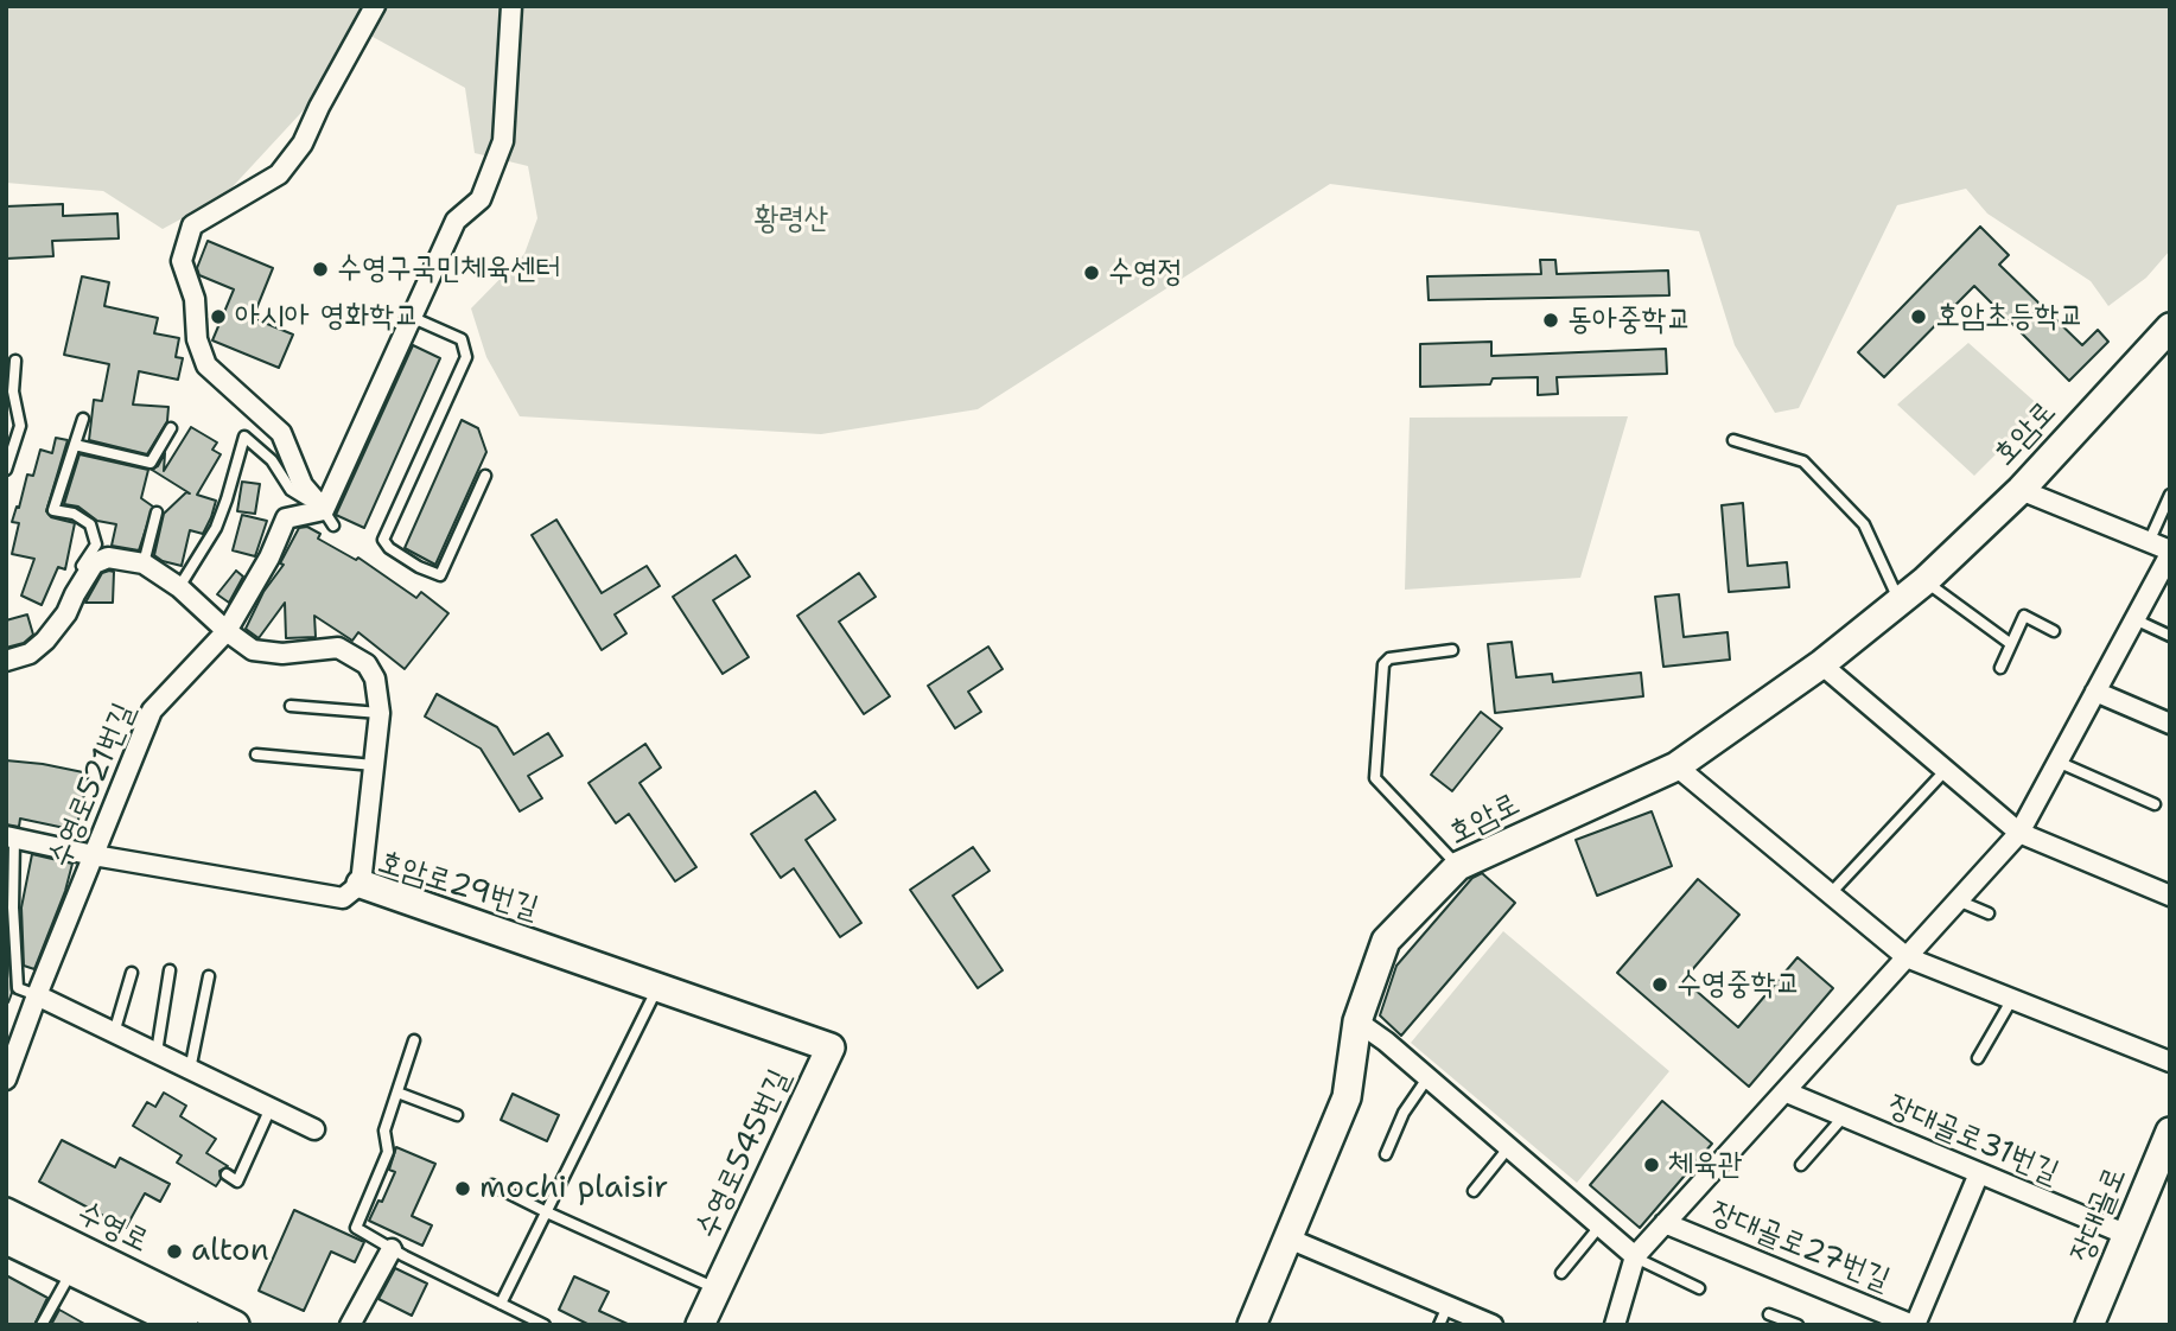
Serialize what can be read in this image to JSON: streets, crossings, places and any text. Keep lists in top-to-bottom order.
{
  "streets": {
    "street": [
      "호암로",
      "수영로521번길",
      "호암로29번길",
      "장대골로31번길",
      "수영로545번길",
      "장대골로",
      "수영로",
      "장대골로27번길"
    ]
  },
  "crossings": [
    ["수영로521번길", "호암로29번길"],
    ["호암로29번길", "수영로545번길"],
    ["장대골로31번길", "장대골로"]
  ],
  "parks": ["황령산"],
  "places": [
    "수영구국민체육센터",
    "수영정",
    "아시아 영화학교",
    "호암초등학교",
    "동아중학교",
    "수영중학교",
    "체육관",
    "mochi plaisir",
    "alton"
  ]
}
